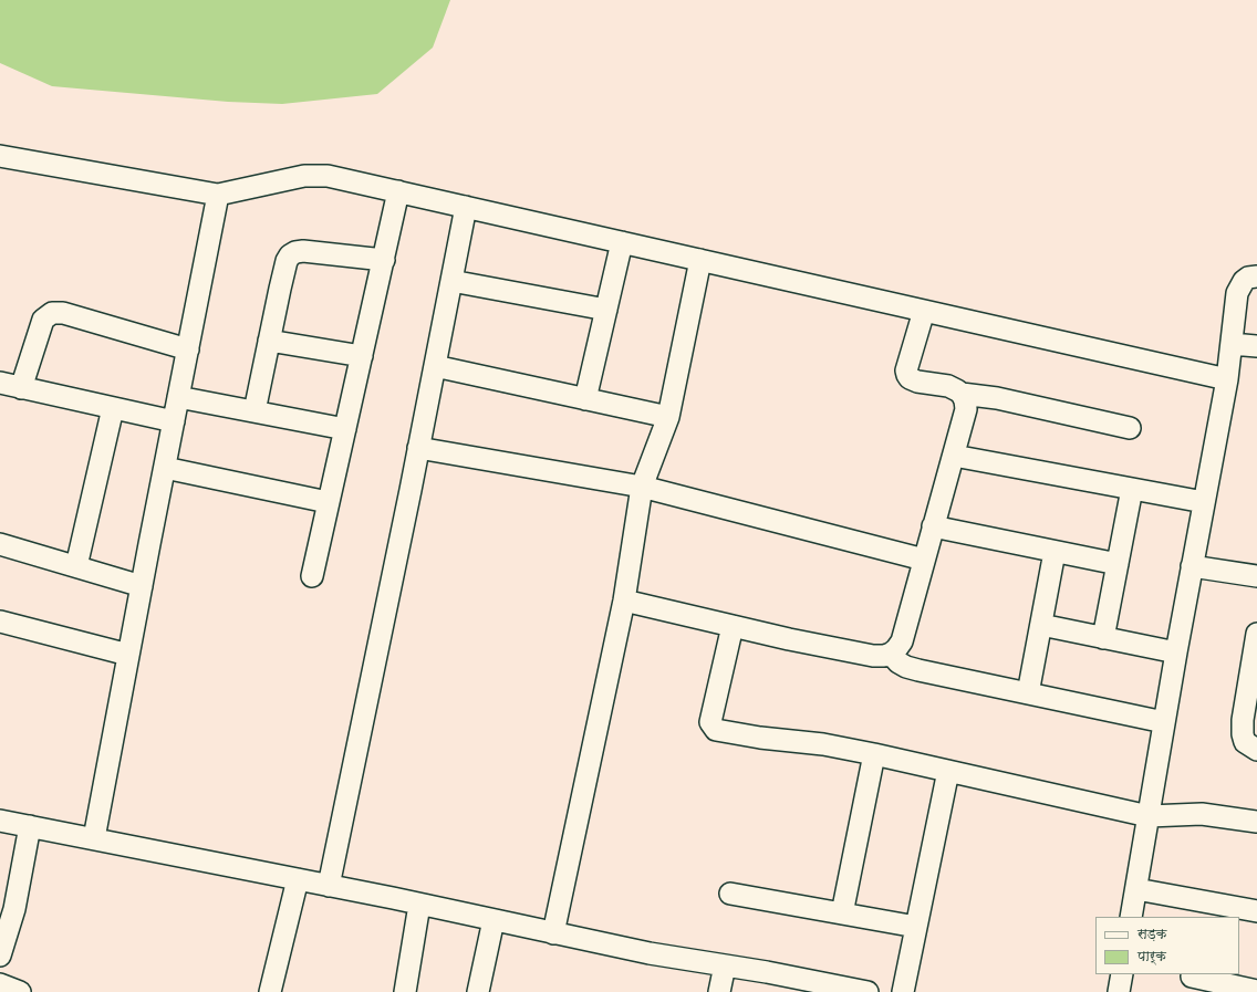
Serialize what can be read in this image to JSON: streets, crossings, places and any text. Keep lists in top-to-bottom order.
{
  "legend": ["सड़क", "पार्क"]
}
